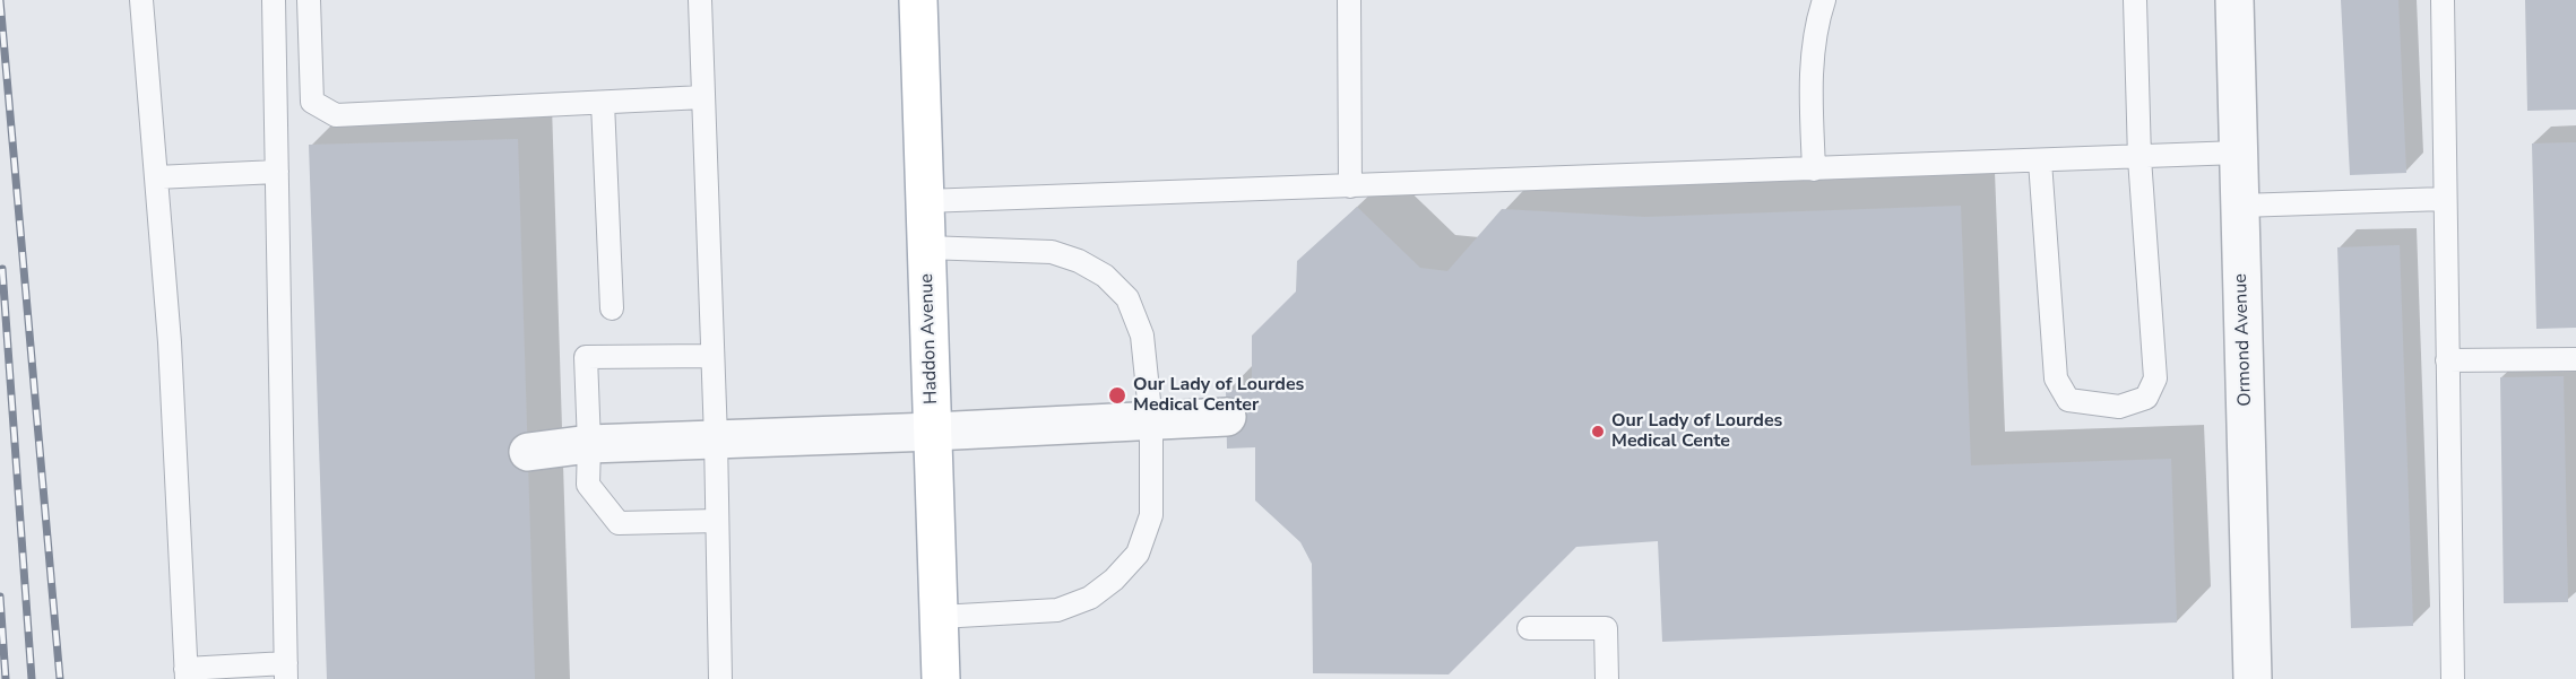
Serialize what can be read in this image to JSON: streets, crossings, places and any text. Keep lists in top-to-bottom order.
{
  "streets": {
    "main road": ["Haddon Avenue"],
    "street": ["Ormond Avenue"]
  },
  "places": ["Our Lady of Lourdes Medical Center", "Our Lady of Lourdes Medical Cente"]
}
